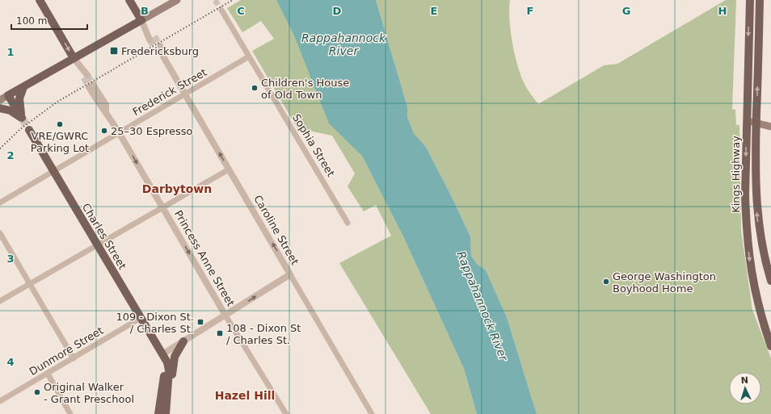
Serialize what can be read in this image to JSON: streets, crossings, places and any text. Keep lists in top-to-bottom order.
{
  "streets": {
    "main road": ["Kings Highway", "Charles Street"],
    "street": [
      "Frederick Street",
      "Sophia Street",
      "Caroline Street",
      "Princess Anne Street",
      "Dunmore Street"
    ]
  },
  "crossings": [
    ["Frederick Street", "Sophia Street"],
    ["Frederick Street", "Caroline Street"],
    ["Frederick Street", "Charles Street"],
    ["Frederick Street", "Princess Anne Street"],
    ["Charles Street", "Dunmore Street"]
  ],
  "one_way": ["Caroline Street", "Princess Anne Street"],
  "districts": ["Darbytown", "Hazel Hill"],
  "water": ["Rappahannock River"],
  "places": {
    "transit": ["Fredericksburg", "109 - Dixon St. / Charles St.", "108 - Dixon St / Charles St."],
    "other": [
      "Children's House of Old Town",
      "VRE/GWRC Parking Lot",
      "25–30 Espresso",
      "George Washington Boyhood Home",
      "Original Walker - Grant Preschool"
    ]
  },
  "scale_bar": "100 m",
  "north": "top",
  "grid": {
    "columns": [
      "B",
      "C",
      "D",
      "E",
      "F",
      "G",
      "H"
    ],
    "rows": [
      "1",
      "2",
      "3",
      "4"
    ]
  }
}
